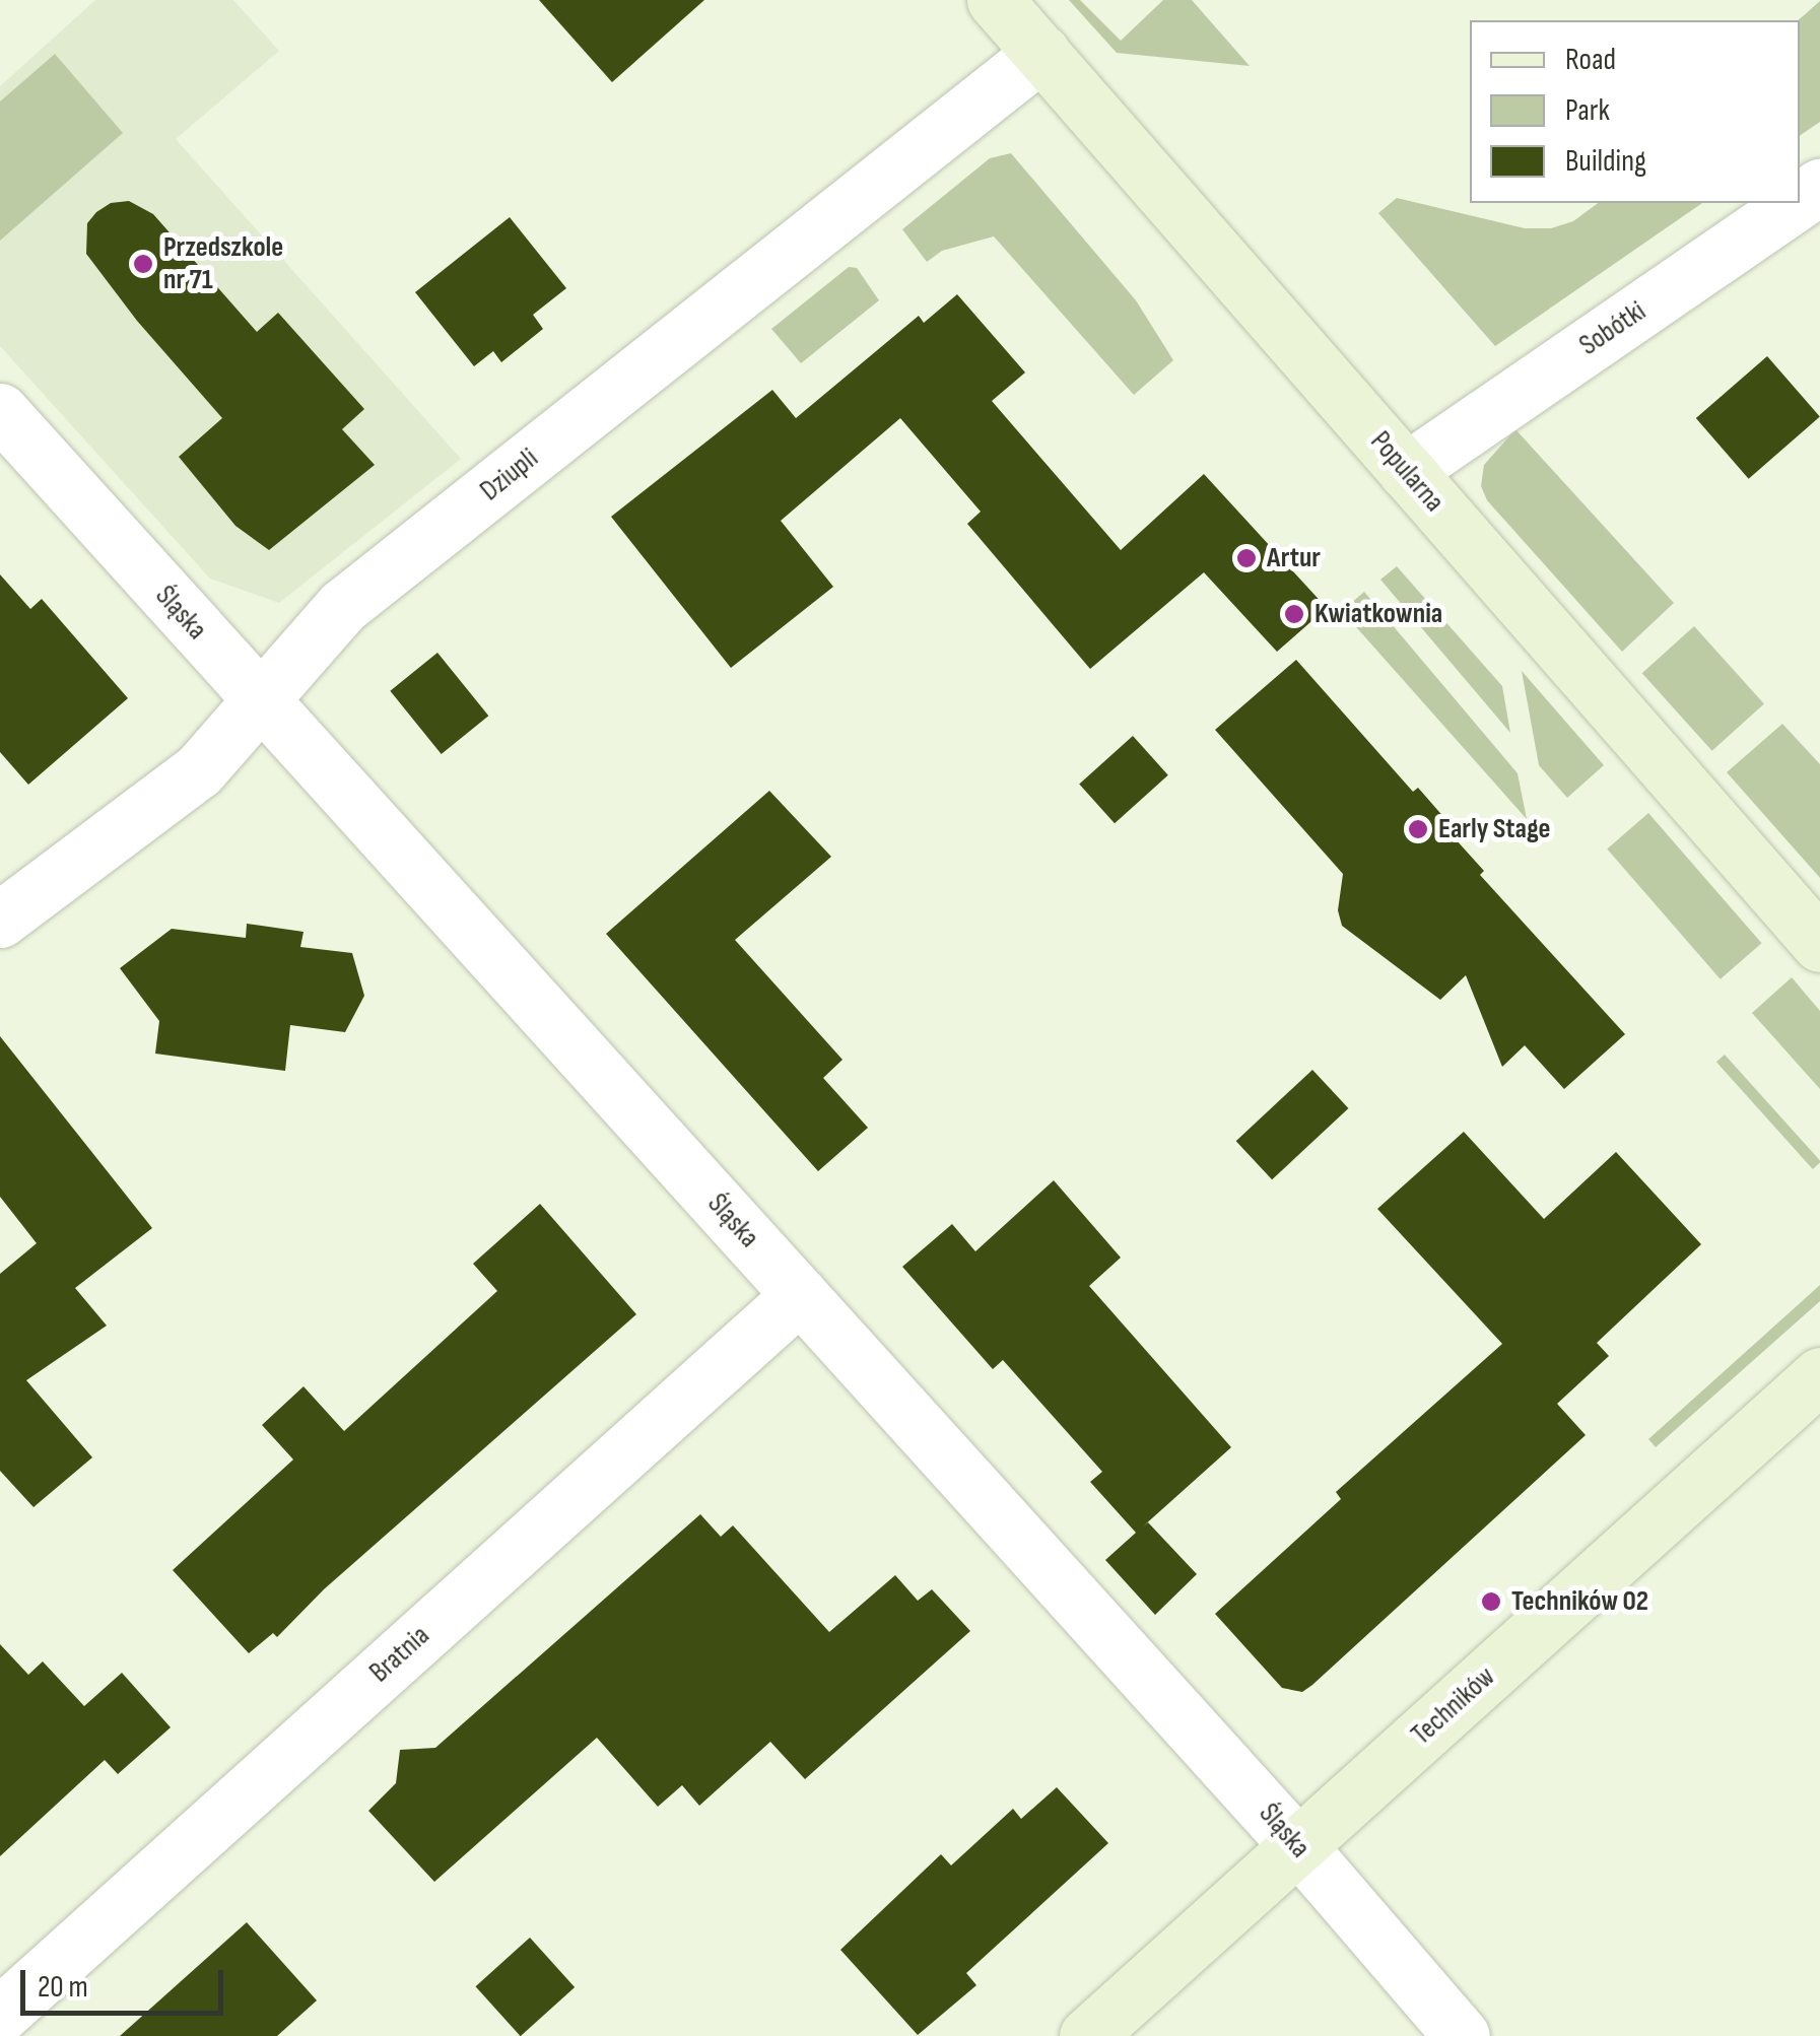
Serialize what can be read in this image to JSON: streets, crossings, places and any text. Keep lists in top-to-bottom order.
{
  "streets": {
    "street": [
      "Sobótki",
      "Popularna",
      "Dziupli",
      "Śląska",
      "Bratnia",
      "Techników"
    ]
  },
  "crossings": [
    ["Sobótki", "Popularna"],
    ["Popularna", "Dziupli"],
    ["Dziupli", "Śląska"],
    ["Śląska", "Bratnia"],
    ["Śląska", "Techników"]
  ],
  "places": [
    "Przedszkole nr 71",
    "Artur",
    "Kwiatkownia",
    "Early Stage",
    "Techników 02"
  ],
  "legend": ["Road", "Park", "Building"],
  "scale_bar": "20 m"
}
